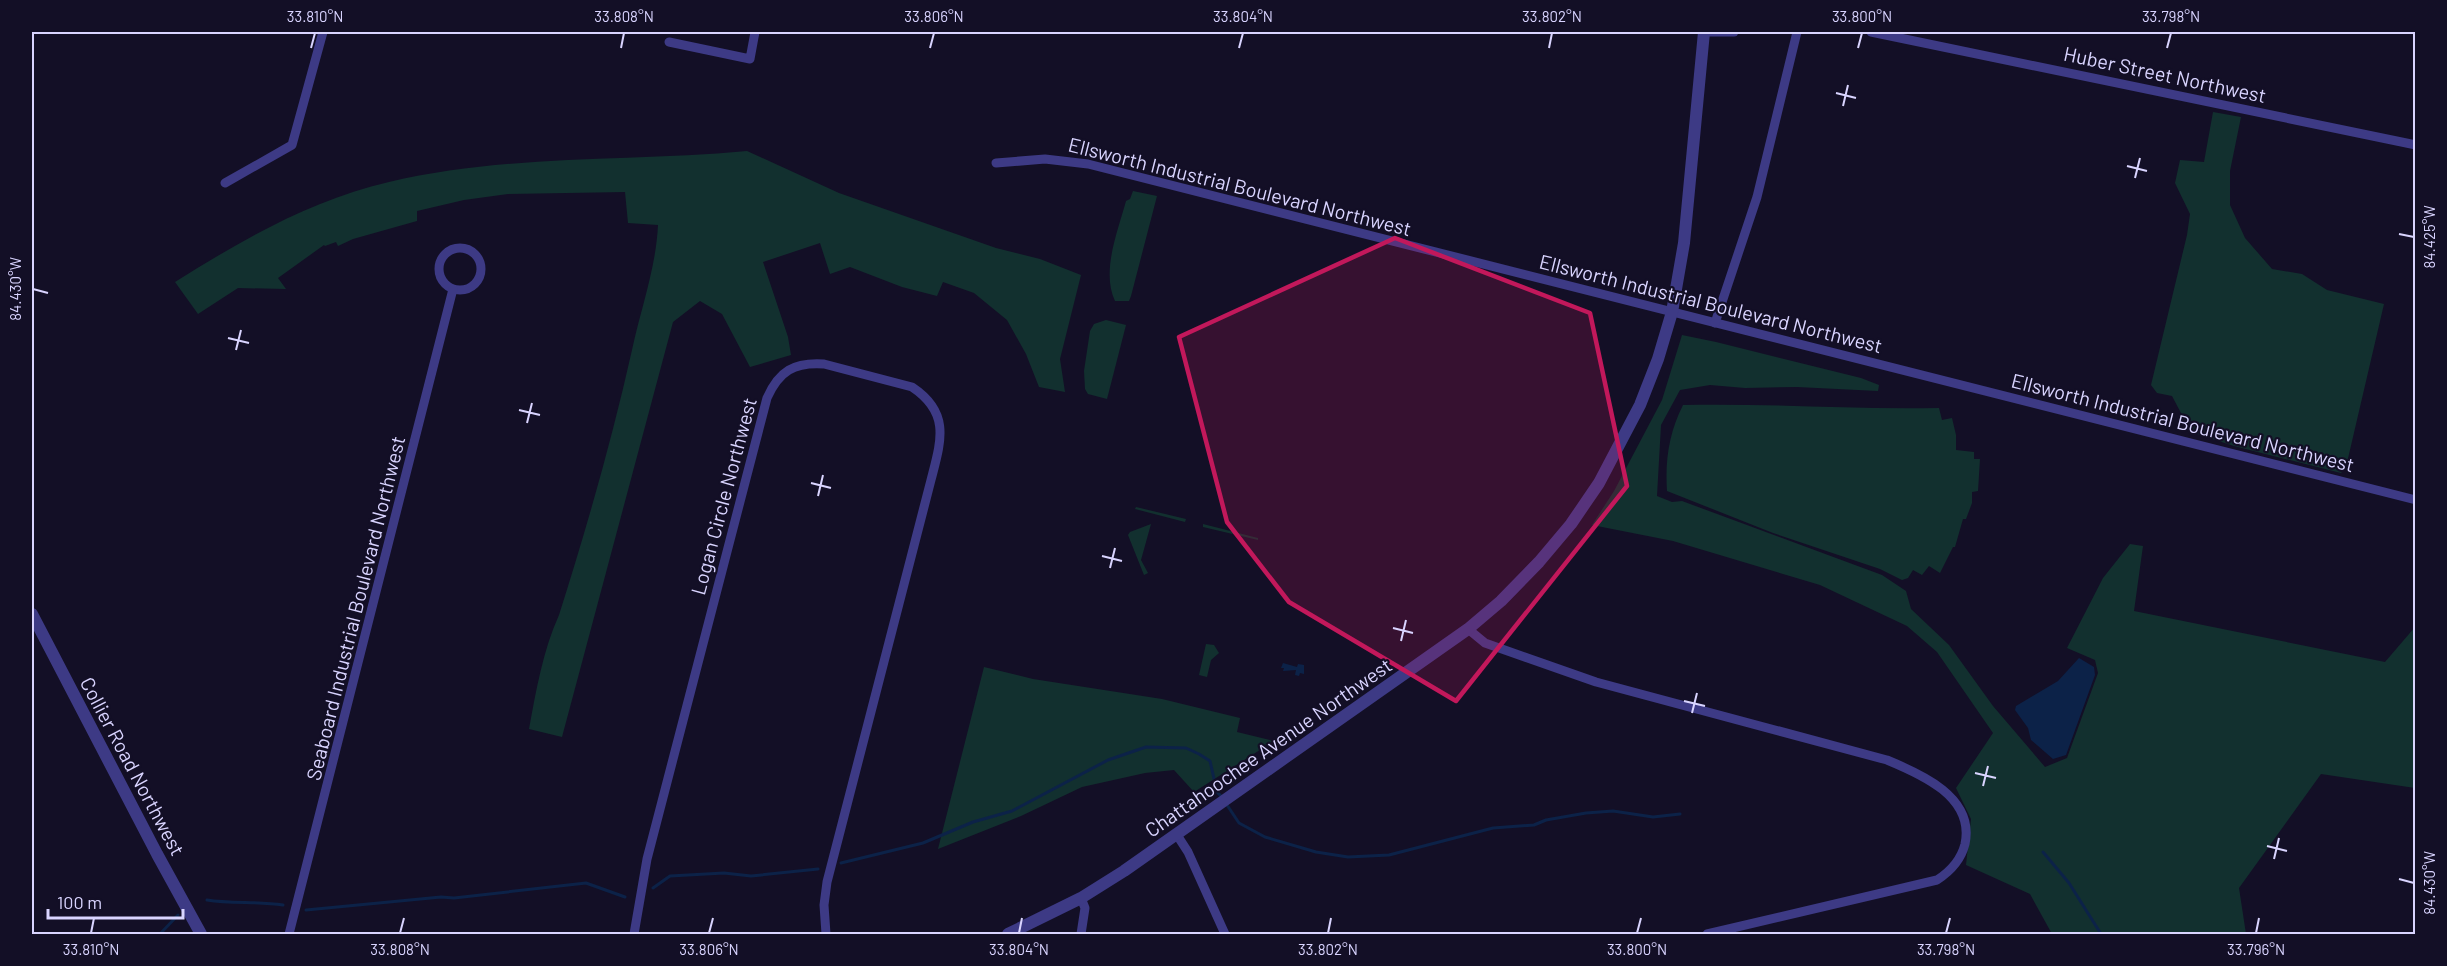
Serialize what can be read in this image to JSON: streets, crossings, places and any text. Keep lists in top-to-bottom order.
{
  "streets": {
    "street": [
      "Huber Street Northwest",
      "Ellsworth Industrial Boulevard Northwest",
      "Logan Circle Northwest",
      "Seaboard Industrial Boulevard Northwest",
      "Chattahoochee Avenue Northwest",
      "Collier Road Northwest"
    ]
  },
  "crossings": [
    ["Ellsworth Industrial Boulevard Northwest", "Chattahoochee Avenue Northwest"]
  ],
  "scale_bar": "100 m",
  "coordinates": [
    "33.810°N",
    "33.808°N",
    "33.806°N",
    "33.804°N",
    "33.802°N",
    "33.800°N",
    "33.798°N",
    "84.425°W",
    "84.430°W",
    "33.796°N"
  ]
}
